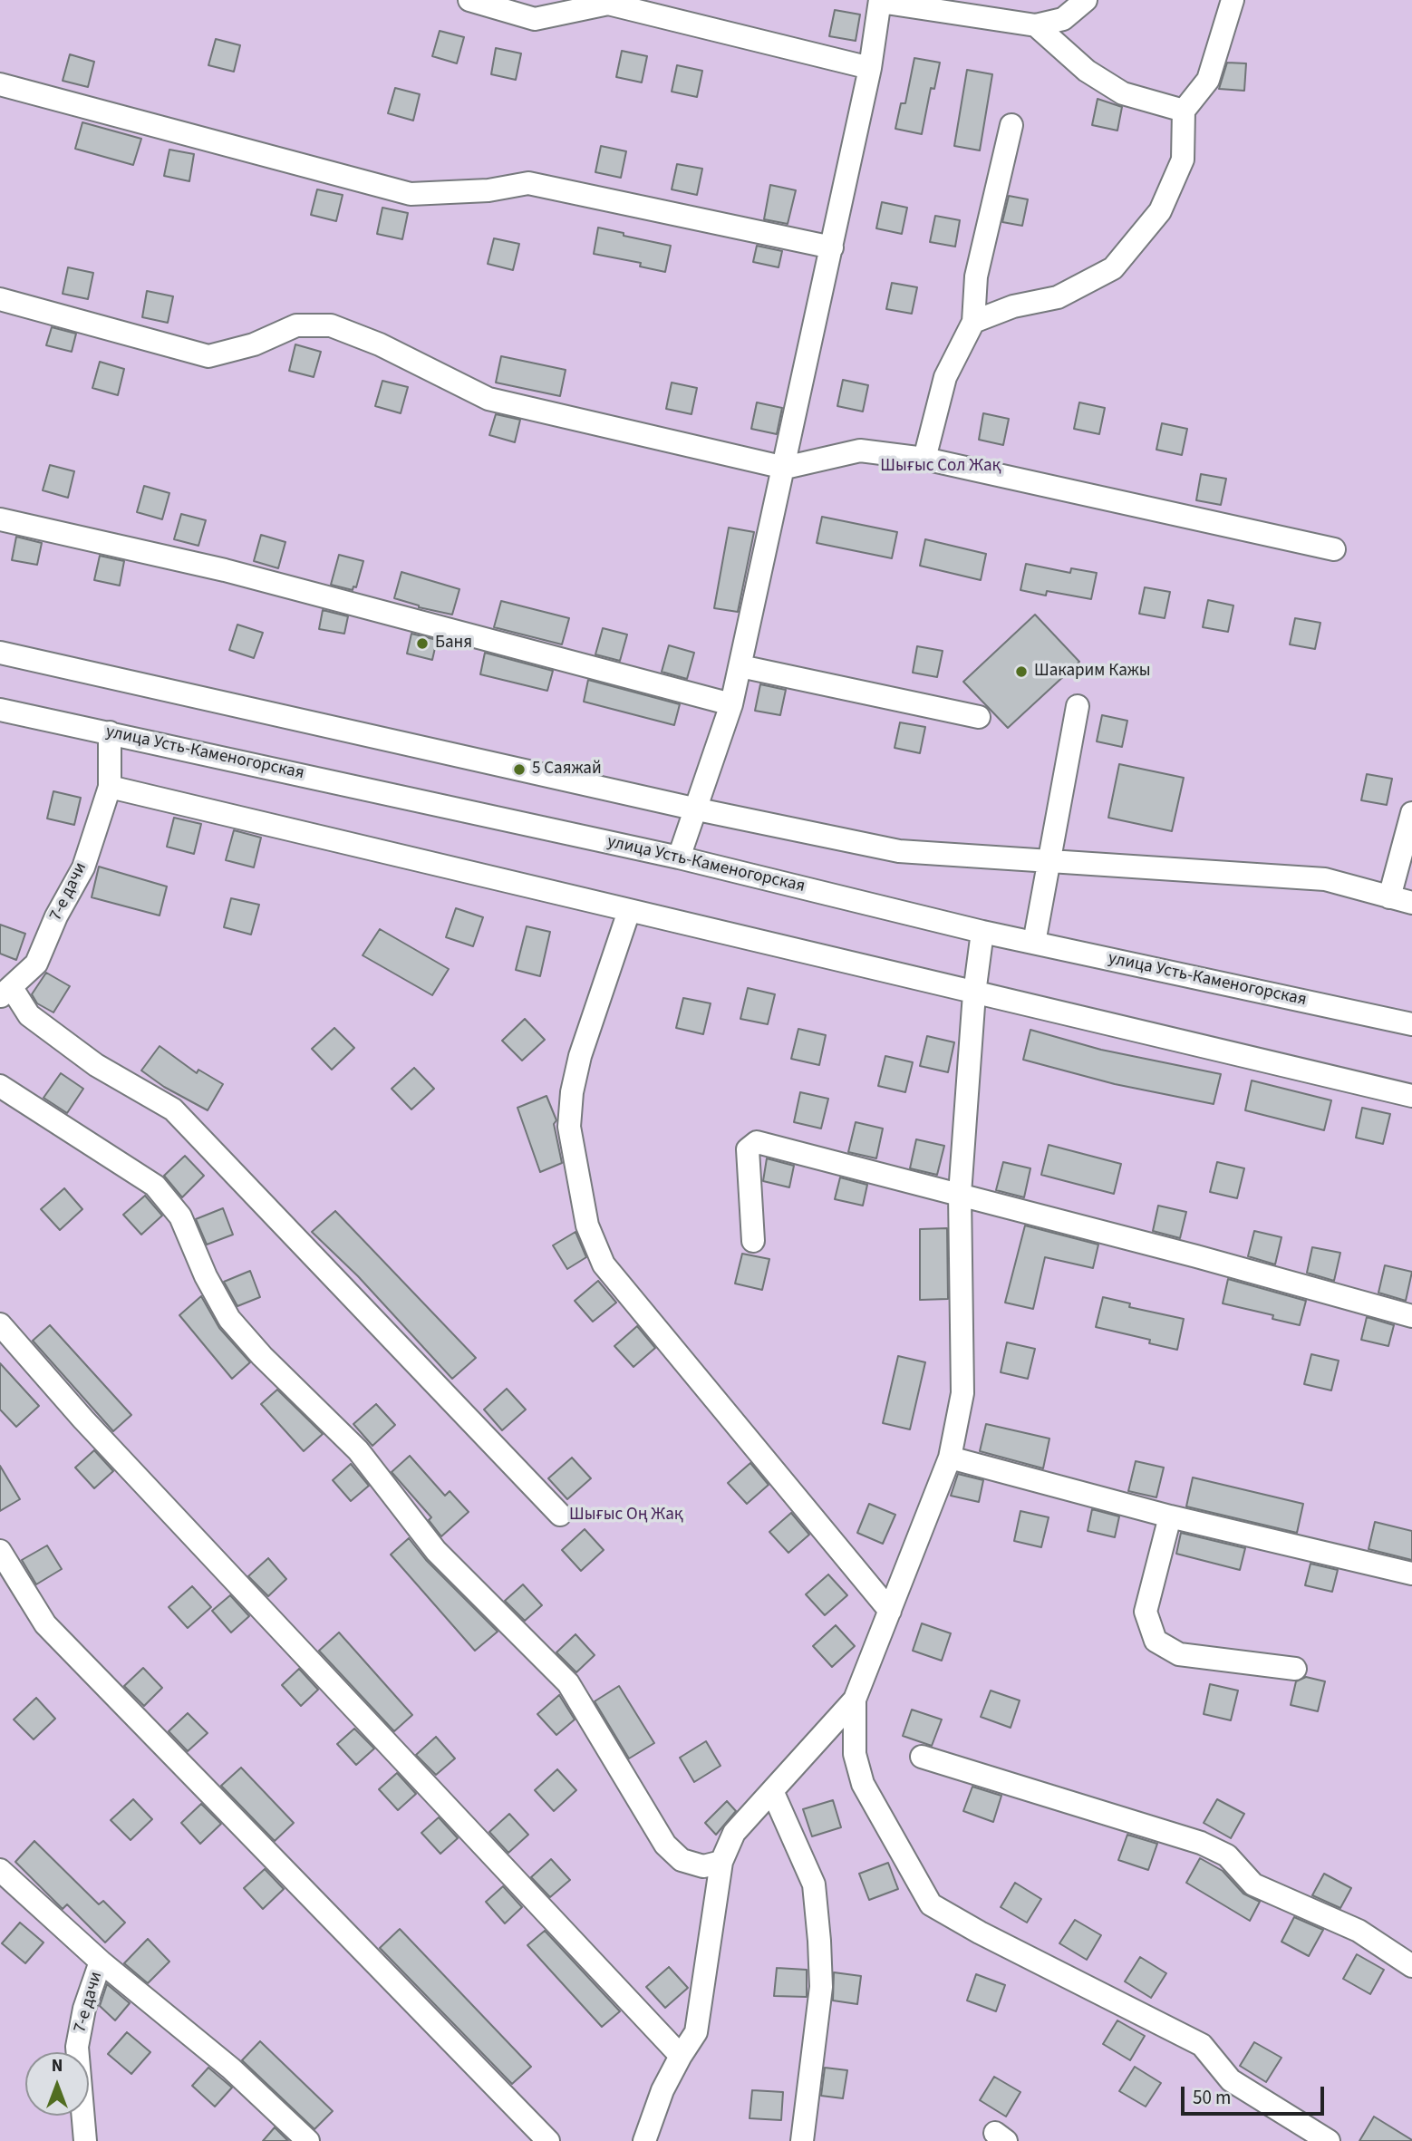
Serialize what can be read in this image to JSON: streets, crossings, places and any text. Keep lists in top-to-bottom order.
{
  "streets": {
    "street": ["улица Усть-Каменогорская", "7-е дачи"]
  },
  "crossings": [
    ["улица Усть-Каменогорская", "7-е дачи"]
  ],
  "parks": ["Шығыс Сол Жақ", "Шығыс Оң Жақ"],
  "places": ["Баня", "Шакарим Кажы", "5 Саяжай"],
  "scale_bar": "50 m",
  "north": "top"
}
